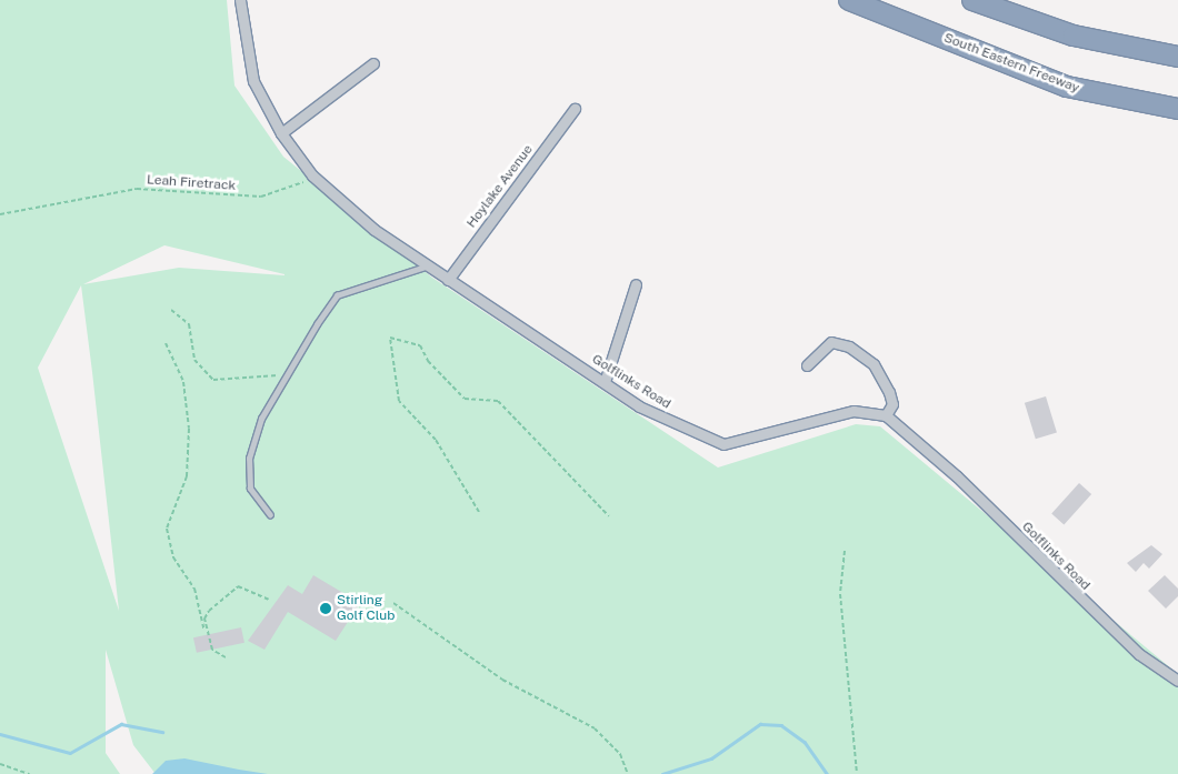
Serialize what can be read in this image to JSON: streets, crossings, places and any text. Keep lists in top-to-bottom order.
{
  "streets": {
    "highway": ["South Eastern Freeway"],
    "street": ["Hoylake Avenue", "Golflinks Road"],
    "path": ["Leah Firetrack"]
  },
  "crossings": [
    ["Leah Firetrack", "Golflinks Road"],
    ["Hoylake Avenue", "Golflinks Road"]
  ],
  "places": ["Stirling Golf Club"]
}
